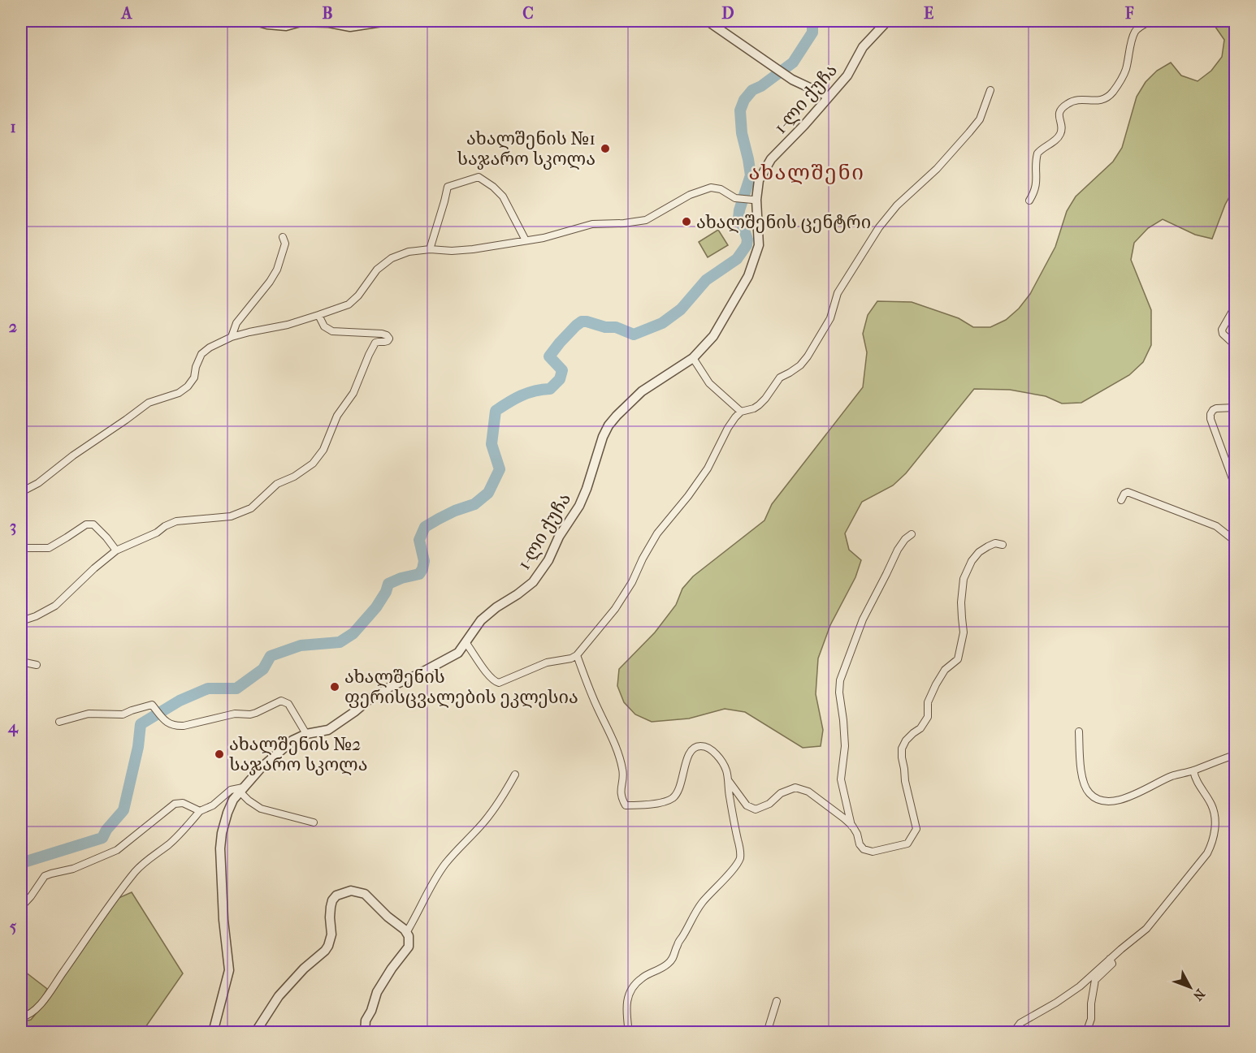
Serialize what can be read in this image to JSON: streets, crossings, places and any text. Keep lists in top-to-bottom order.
{
  "streets": {
    "street": ["1-ლი ქუჩა"]
  },
  "districts": ["ახალშენი"],
  "places": [
    "ახალშენის №1 საჯარო სკოლა",
    "ახალშენის ცენტრი",
    "ახალშენის ფერისცვალების ეკლესია",
    "ახალშენის №2 საჯარო სკოლა"
  ],
  "north": "bottom right",
  "grid": {
    "columns": [
      "A",
      "B",
      "C",
      "D",
      "E",
      "F"
    ],
    "rows": [
      "1",
      "2",
      "3",
      "4",
      "5"
    ]
  }
}
